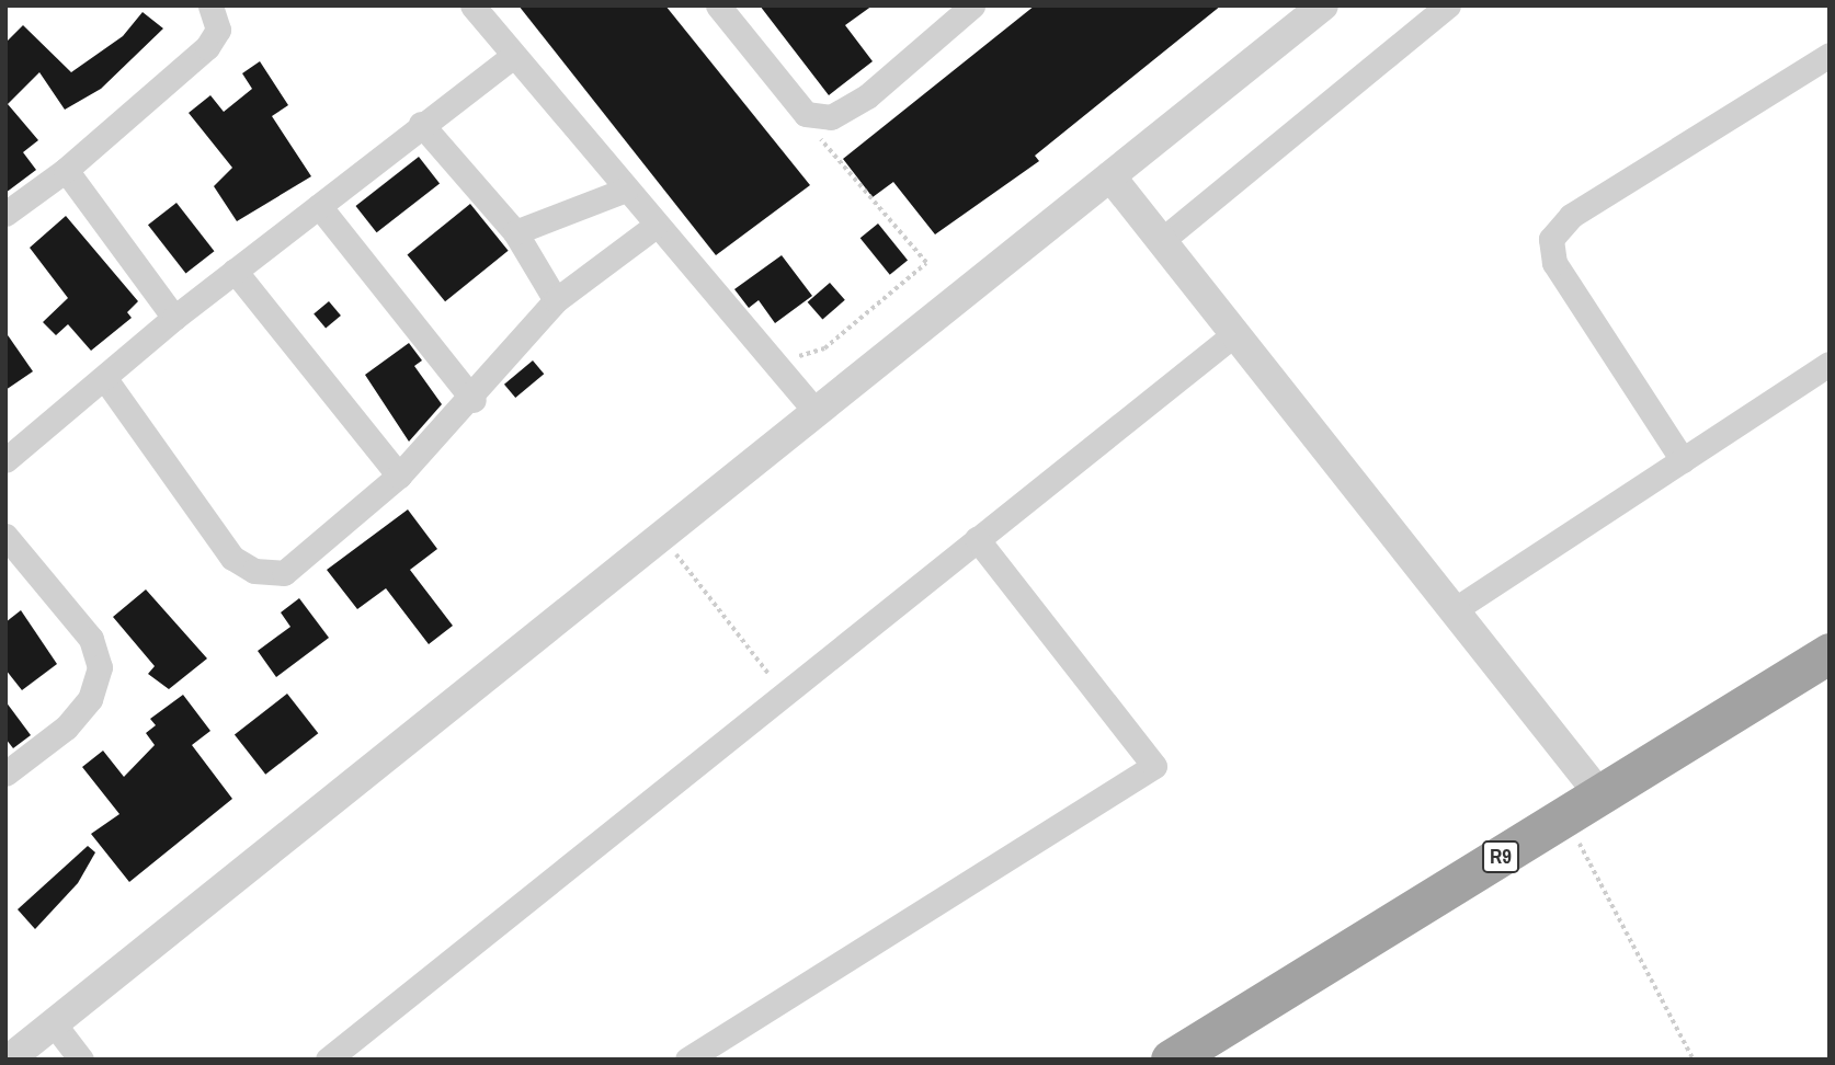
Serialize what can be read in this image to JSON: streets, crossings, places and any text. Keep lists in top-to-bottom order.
{
  "streets": {
    "highway": ["R9"]
  }
}
